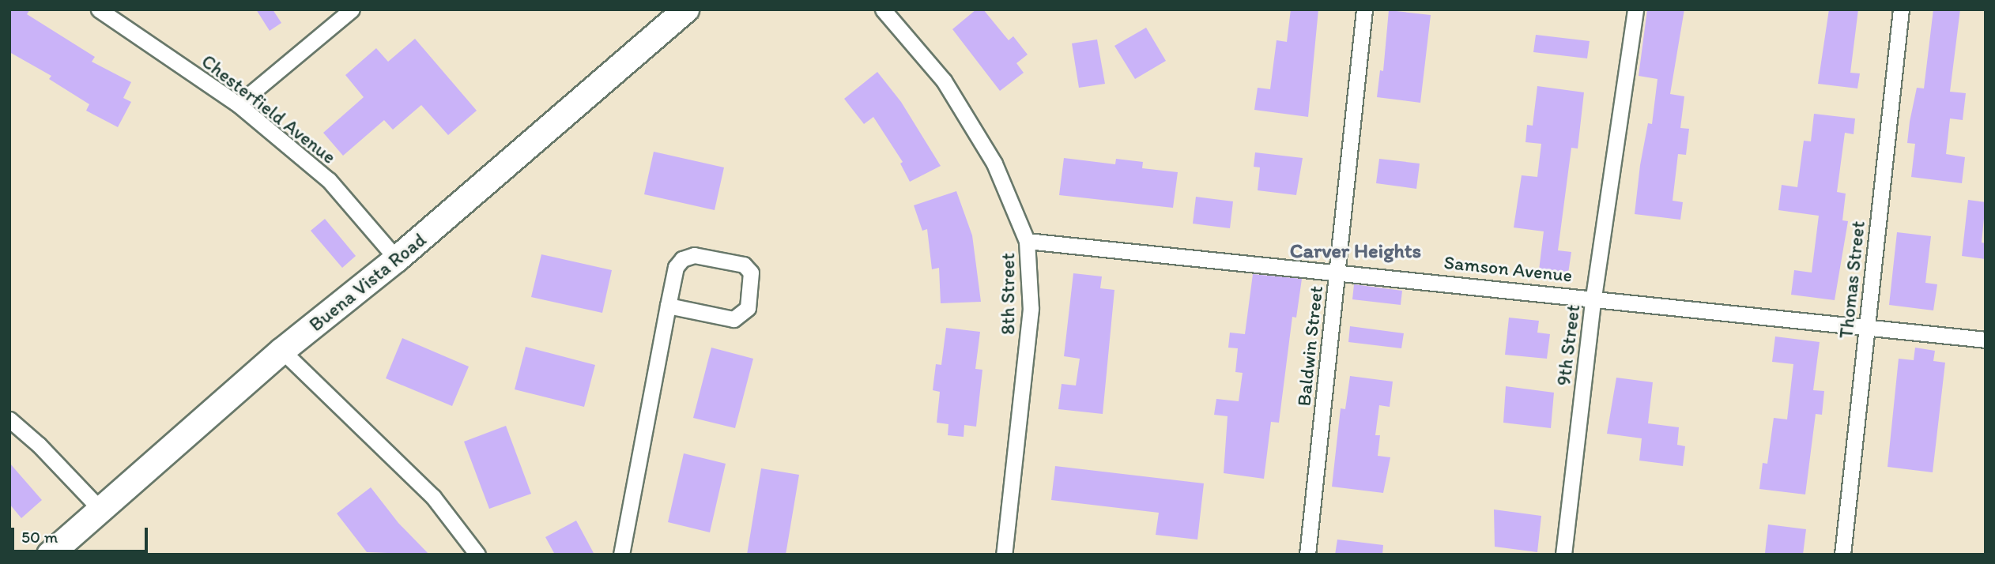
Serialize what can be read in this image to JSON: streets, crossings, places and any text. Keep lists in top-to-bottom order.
{
  "streets": {
    "main road": ["Buena Vista Road"],
    "street": [
      "Chesterfield Avenue",
      "Samson Avenue",
      "Thomas Street",
      "8th Street",
      "9th Street",
      "Baldwin Street"
    ]
  },
  "crossings": [
    ["Chesterfield Avenue", "Buena Vista Road"],
    ["Samson Avenue", "Thomas Street"],
    ["Samson Avenue", "8th Street"],
    ["Samson Avenue", "9th Street"],
    ["Samson Avenue", "Baldwin Street"]
  ],
  "districts": ["Carver Heights"],
  "scale_bar": "50 m"
}
